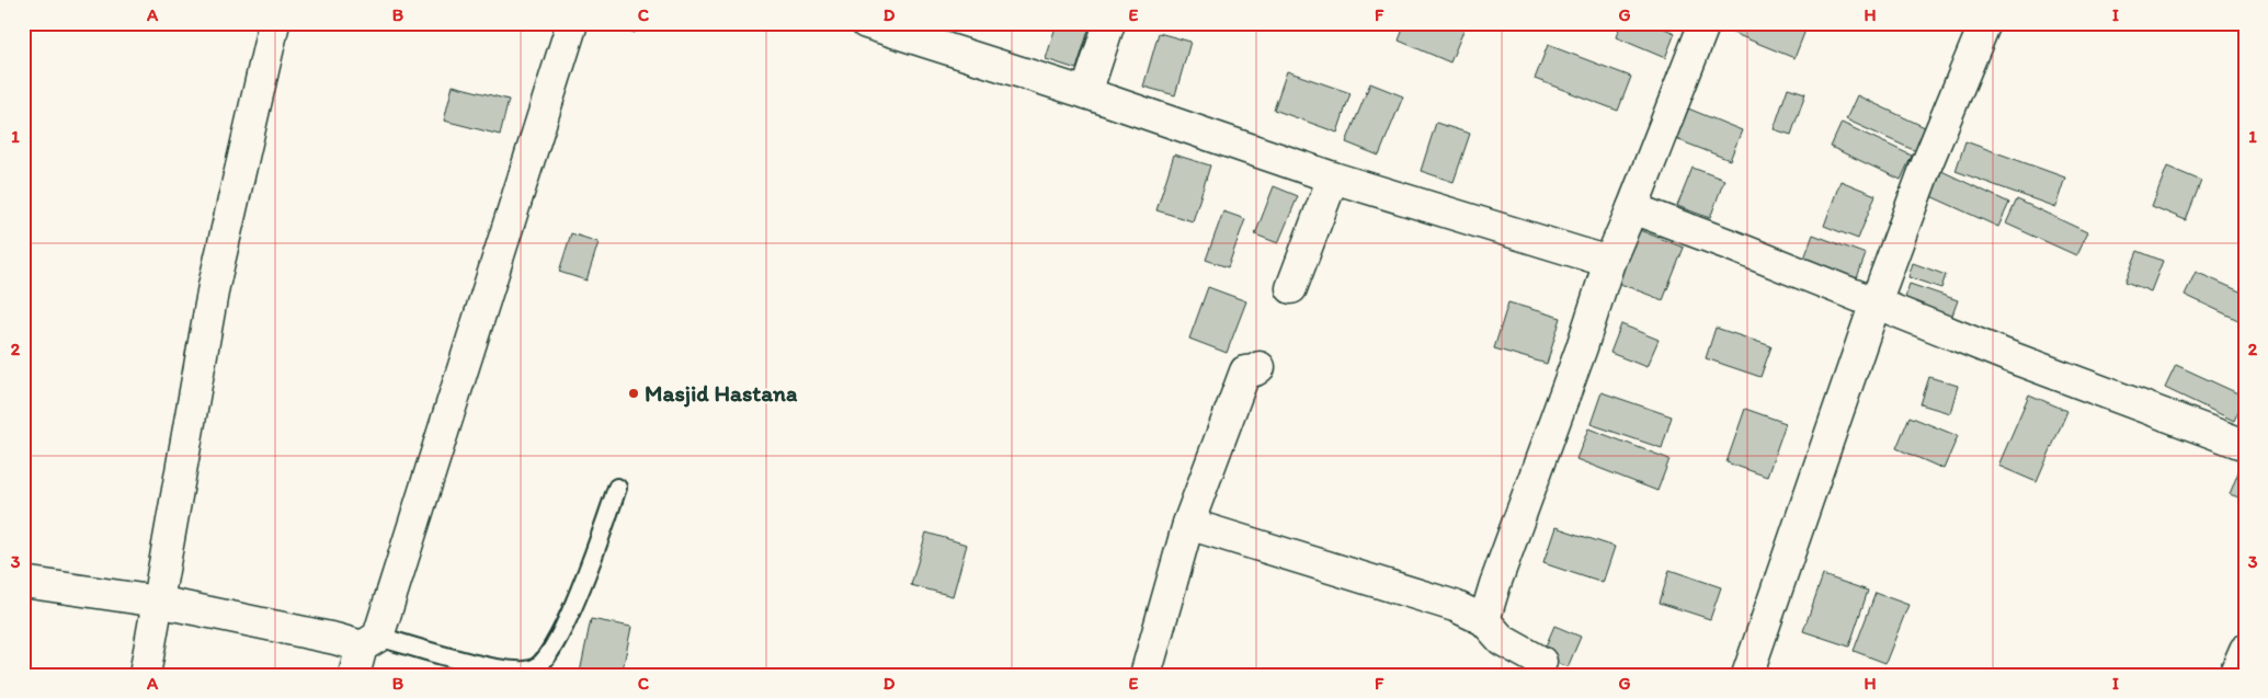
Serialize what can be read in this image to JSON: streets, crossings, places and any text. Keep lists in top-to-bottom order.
{
  "places": ["Masjid Hastana"],
  "grid": {
    "columns": [
      "A",
      "B",
      "C",
      "D",
      "E",
      "F",
      "G",
      "H",
      "I"
    ],
    "rows": ["1", "2", "3"]
  }
}
